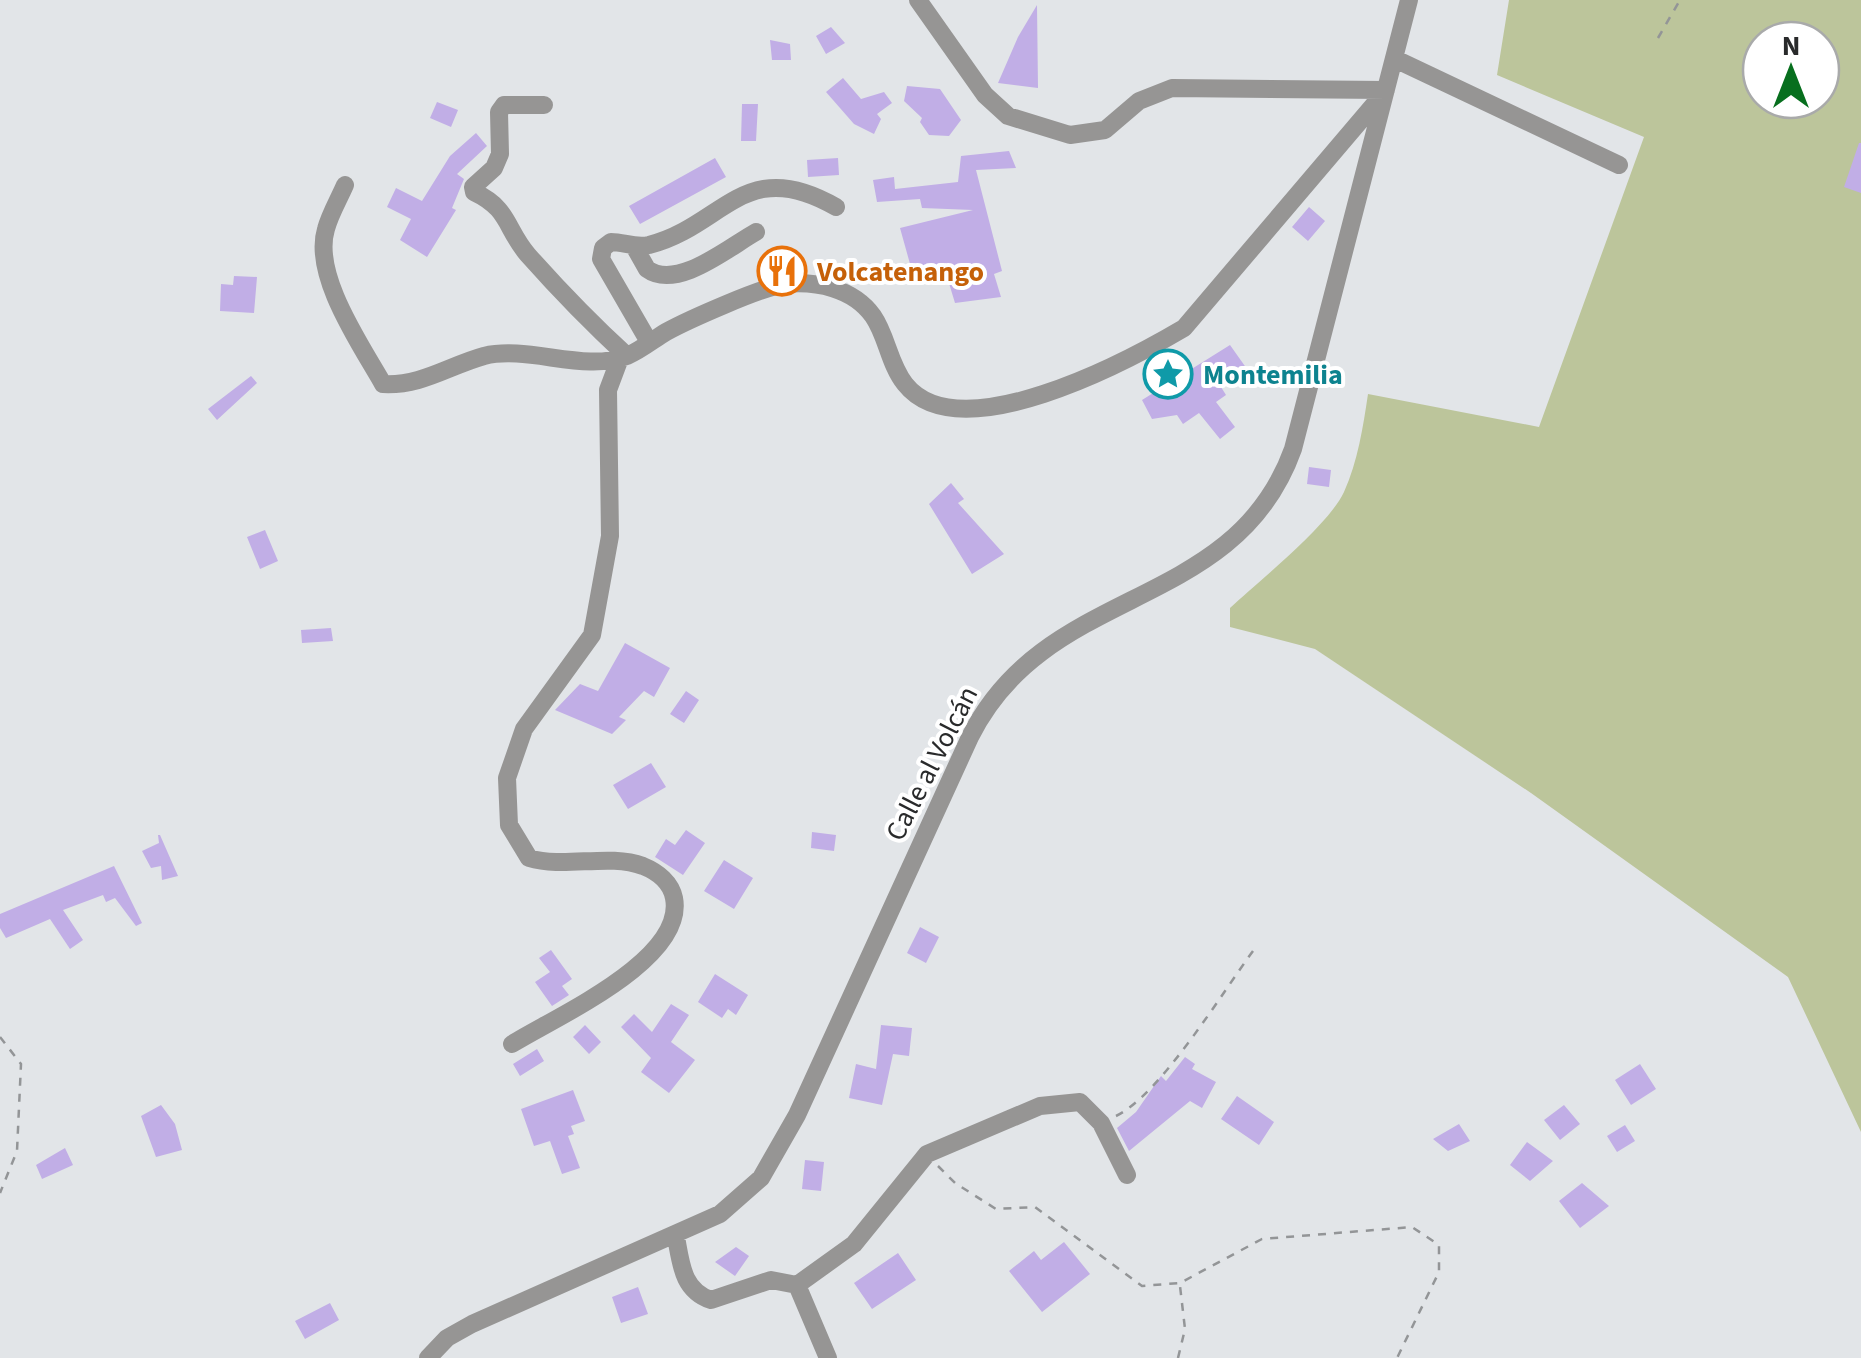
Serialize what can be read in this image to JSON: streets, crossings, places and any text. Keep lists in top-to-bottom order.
{
  "streets": {
    "street": ["Calle al Volcán"]
  },
  "places": {
    "restaurant": ["Volcatenango"],
    "place": ["Montemilia"]
  },
  "north": "top"
}
